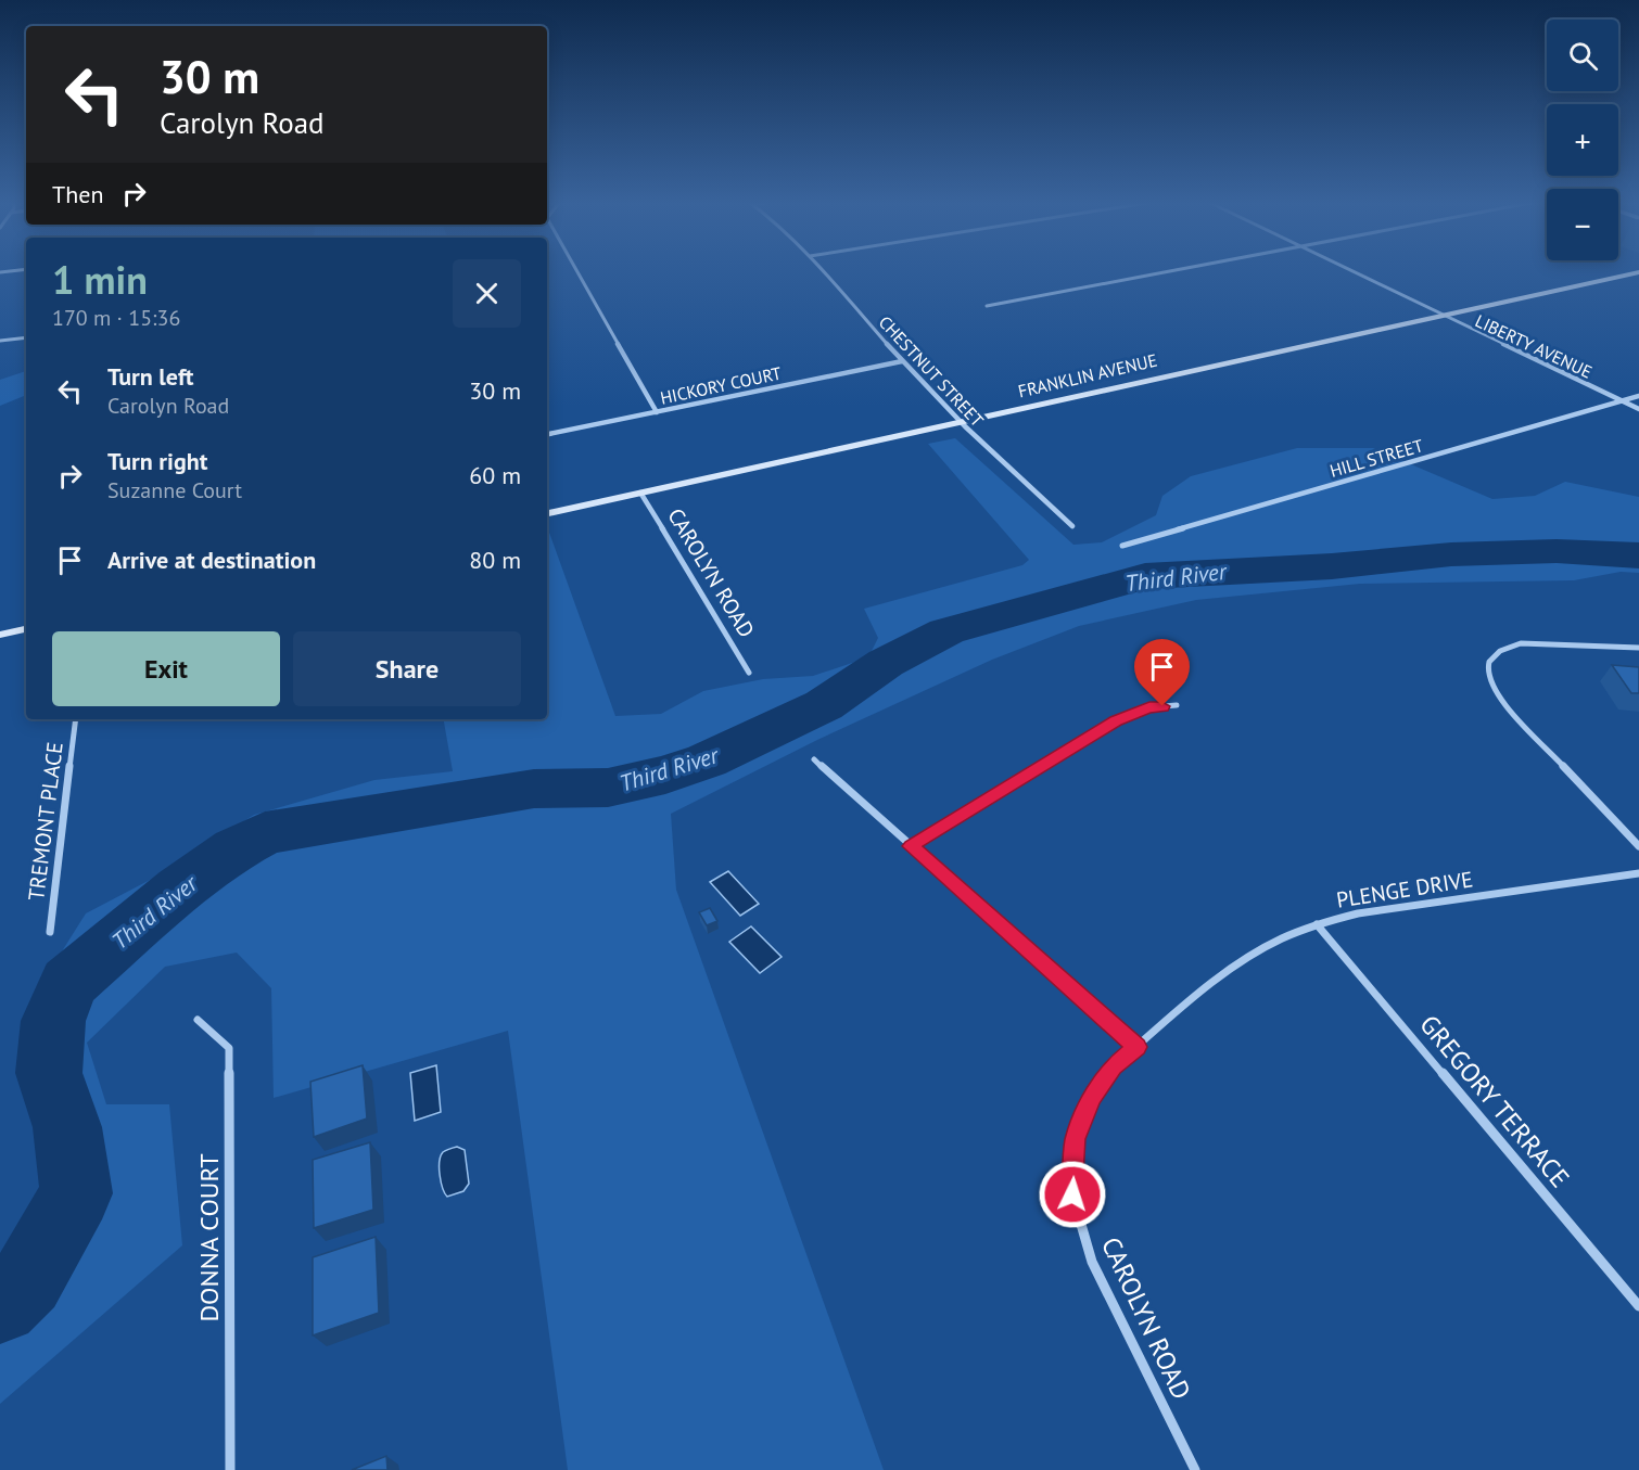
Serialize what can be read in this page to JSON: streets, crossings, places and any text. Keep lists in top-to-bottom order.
{
  "streets": {
    "main road": ["FRANKLIN AVENUE"],
    "street": [
      "LIBERTY AVENUE",
      "CHESTNUT STREET",
      "HICKORY COURT",
      "HILL STREET",
      "CAROLYN ROAD",
      "TREMONT PLACE",
      "PLENGE DRIVE",
      "GREGORY TERRACE",
      "DONNA COURT"
    ]
  },
  "crossings": [
    ["LIBERTY AVENUE", "FRANKLIN AVENUE"],
    ["LIBERTY AVENUE", "HILL STREET"],
    ["CHESTNUT STREET", "FRANKLIN AVENUE"],
    ["CHESTNUT STREET", "HICKORY COURT"],
    ["FRANKLIN AVENUE", "CAROLYN ROAD"],
    ["CAROLYN ROAD", "PLENGE DRIVE"],
    ["PLENGE DRIVE", "GREGORY TERRACE"]
  ],
  "water": ["Third River"],
  "page": {
    "map_buttons": ["+", "−"],
    "turn": ["30 m", "Carolyn Road"],
    "then": "Then",
    "heading": ["1 min", "170 m · 15:36"],
    "list": [
      {
        "name": "Turn left",
        "note": "Carolyn Road",
        "value": "30 m"
      },
      {
        "name": "Turn right",
        "note": "Suzanne Court",
        "value": "60 m"
      },
      {
        "name": "Arrive at destination",
        "value": "80 m"
      }
    ],
    "buttons": ["Exit", "Share"]
  }
}
